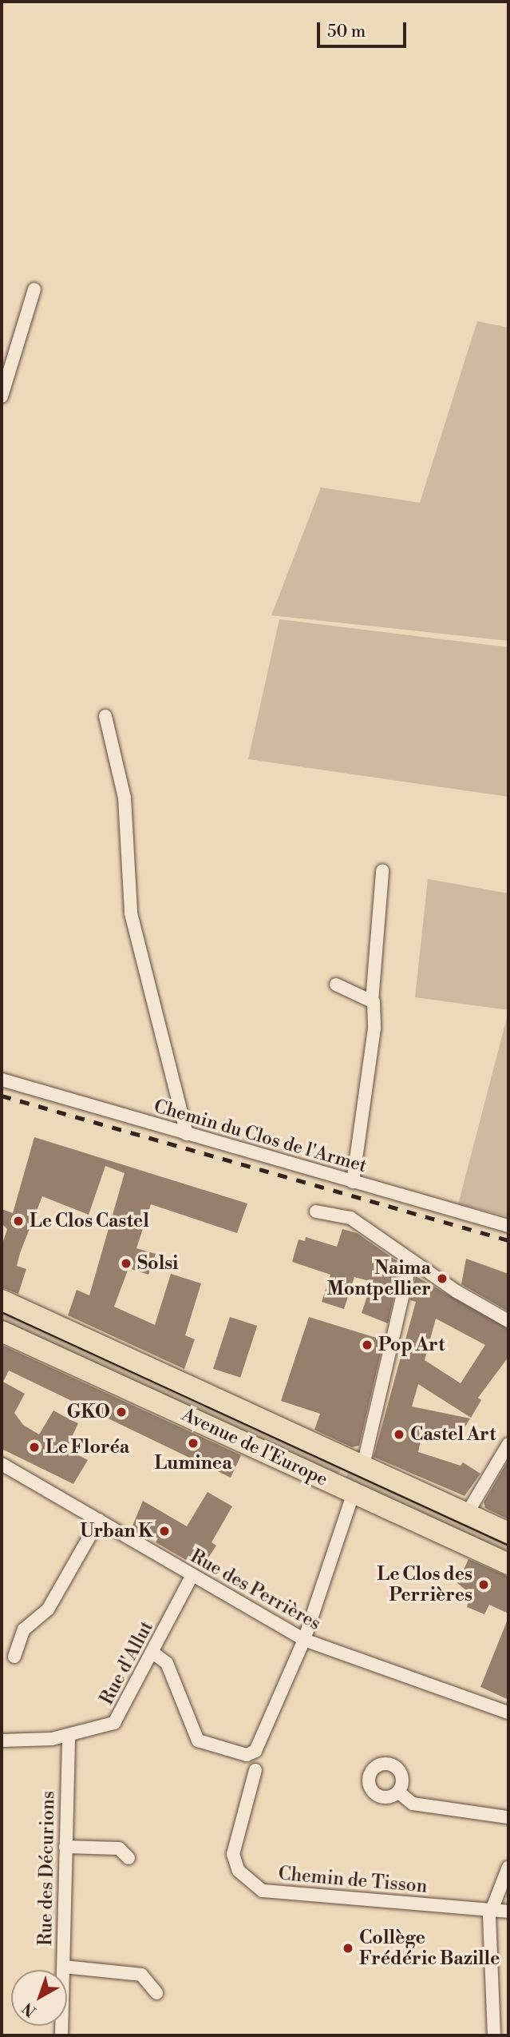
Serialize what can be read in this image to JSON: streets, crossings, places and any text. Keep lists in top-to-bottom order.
{
  "streets": {
    "main road": ["Avenue de l'Europe"],
    "street": [
      "Chemin du Clos de l'Armet",
      "Rue des Perrières",
      "Rue d'Allut",
      "Rue des Décurions",
      "Chemin de Tisson"
    ]
  },
  "crossings": [
    ["Rue des Perrières", "Rue d'Allut"],
    ["Rue d'Allut", "Rue des Décurions"]
  ],
  "places": [
    "Le Clos Castel",
    "Solsi",
    "Naima Montpellier",
    "Pop Art",
    "GKO",
    "Castel Art",
    "Luminea",
    "Le Floréa",
    "Urban K",
    "Le Clos des Perrières",
    "Collège Frédéric Bazille"
  ],
  "scale_bar": "50 m",
  "north": "bottom left"
}
